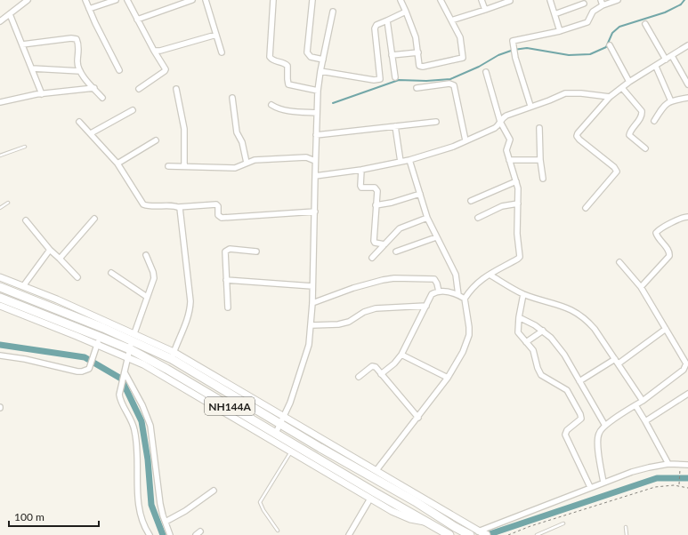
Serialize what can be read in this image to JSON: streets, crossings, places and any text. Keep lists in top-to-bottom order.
{
  "streets": {
    "highway": ["NH144A"]
  },
  "scale_bar": "100 m"
}
